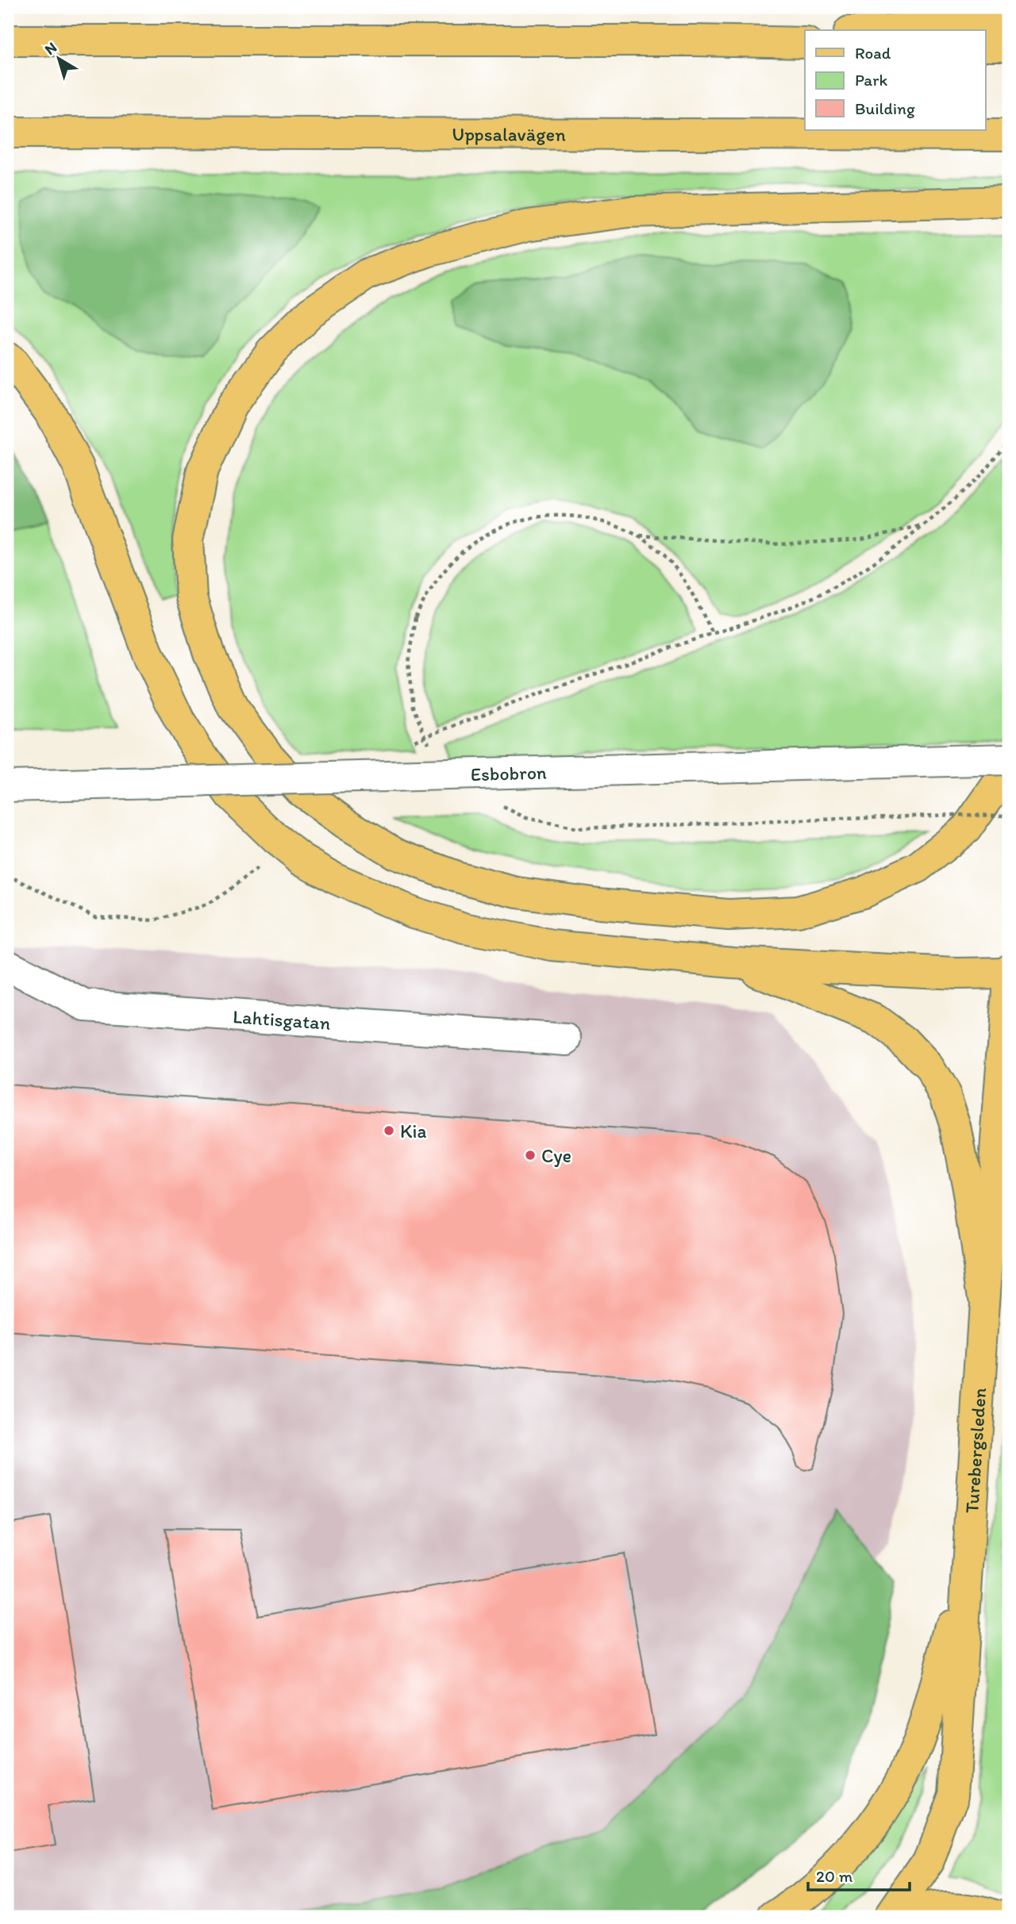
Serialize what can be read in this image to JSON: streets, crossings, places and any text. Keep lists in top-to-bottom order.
{
  "streets": {
    "main road": ["Uppsalavägen", "Turebergsleden"],
    "street": ["Esbobron", "Lahtisgatan"]
  },
  "places": ["Kia", "Cye"],
  "legend": ["Road", "Park", "Building"],
  "scale_bar": "20 m",
  "north": "top left"
}
